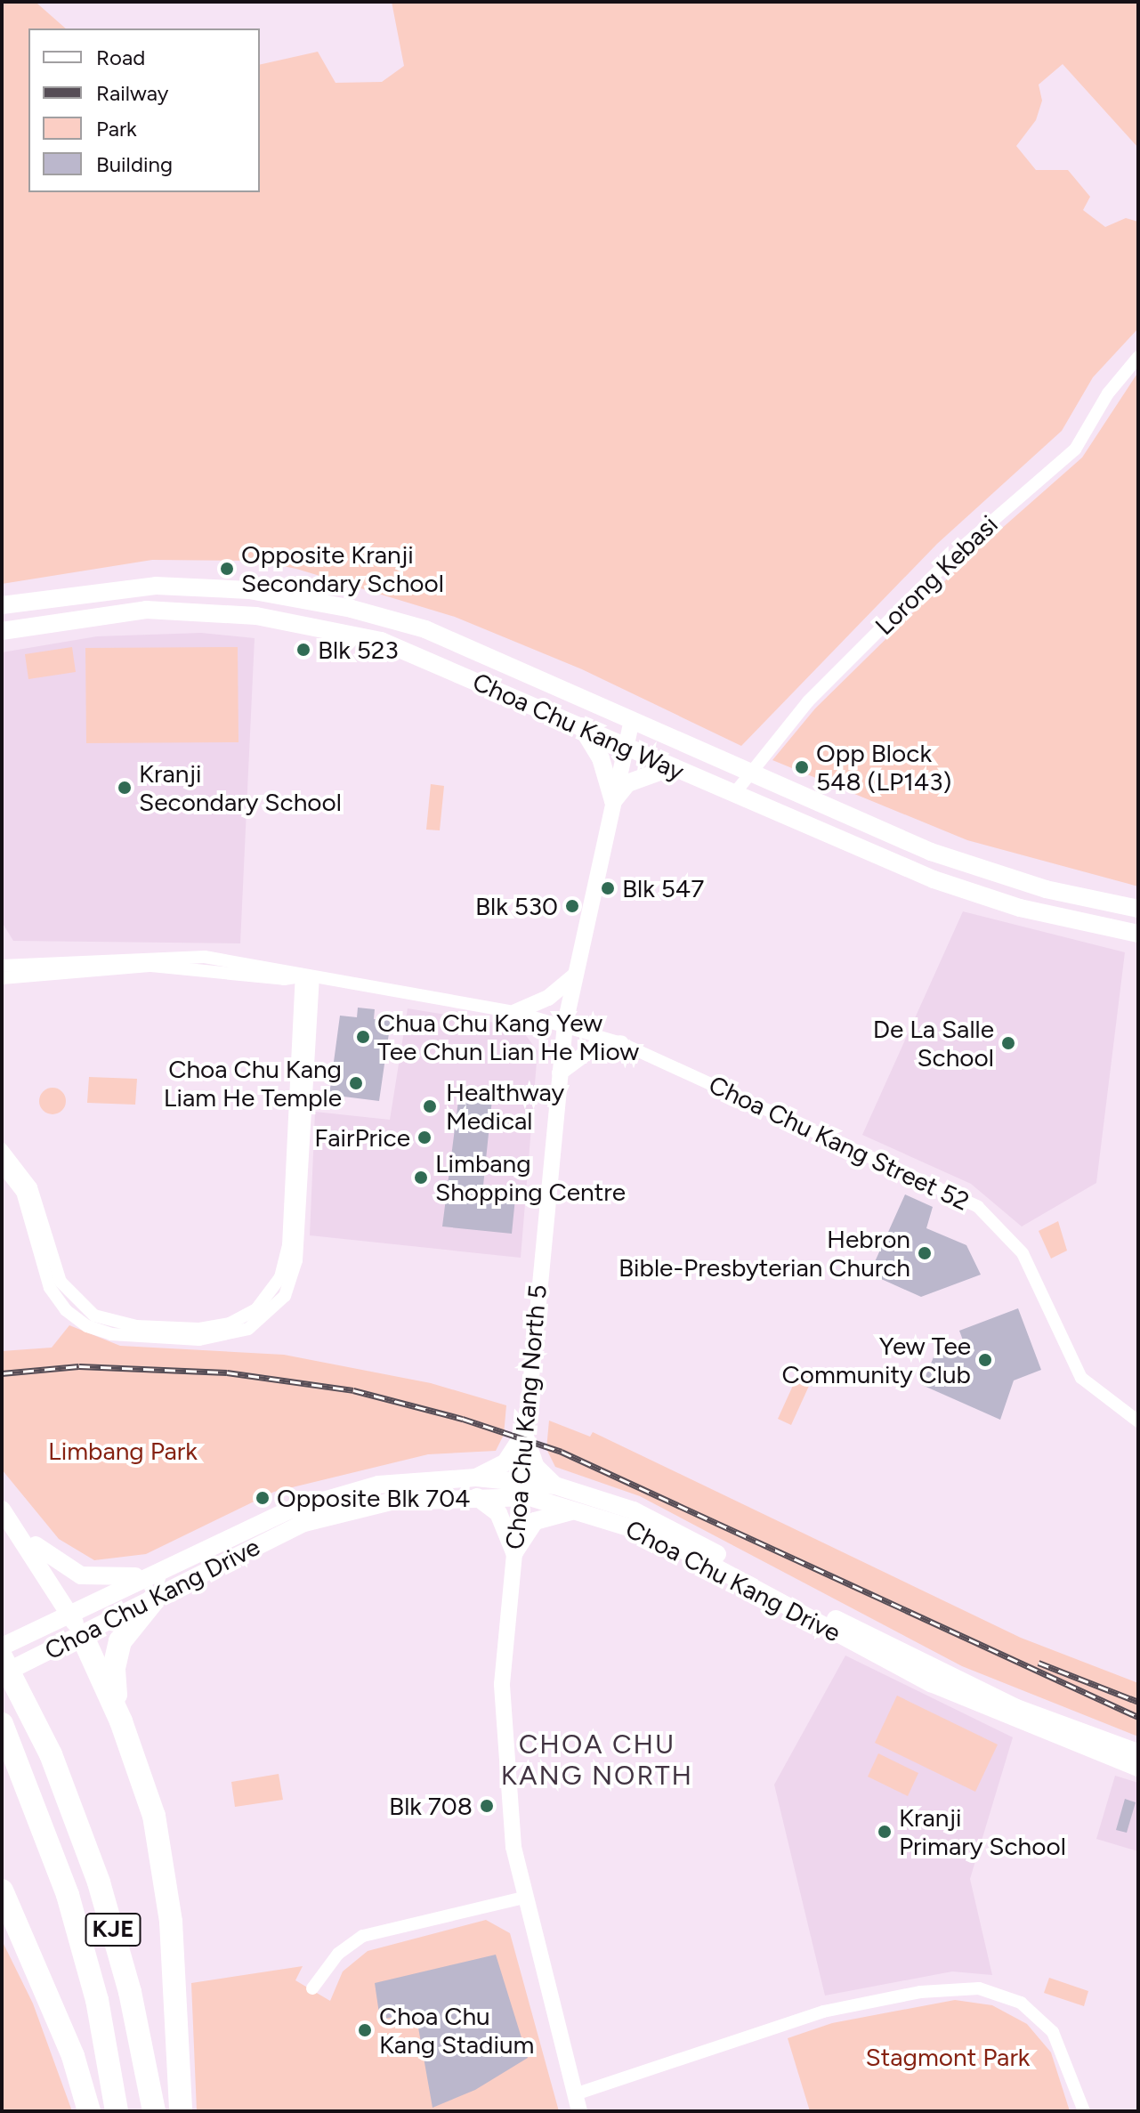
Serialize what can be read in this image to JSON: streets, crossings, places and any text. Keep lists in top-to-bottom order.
{
  "streets": {
    "highway": ["KJE"],
    "main road": ["Choa Chu Kang Way", "Choa Chu Kang Drive"],
    "street": ["Lorong Kebasi", "Choa Chu Kang Street 52", "Choa Chu Kang North 5"]
  },
  "crossings": [
    ["Lorong Kebasi", "Choa Chu Kang Way"],
    ["Choa Chu Kang Way", "Choa Chu Kang North 5"],
    ["Choa Chu Kang Street 52", "Choa Chu Kang North 5"],
    ["Choa Chu Kang North 5", "Choa Chu Kang Drive"]
  ],
  "districts": ["CHOA CHU KANG NORTH"],
  "parks": ["Limbang Park", "Stagmont Park"],
  "places": [
    "Opposite Kranji Secondary School",
    "Blk 523",
    "Opp Block 548 (LP143)",
    "Kranji Secondary School",
    "Blk 547",
    "Blk 530",
    "Chua Chu Kang Yew Tee Chun Lian He Miow",
    "De La Salle School",
    "Choa Chu Kang Liam He Temple",
    "Healthway Medical",
    "FairPrice",
    "Limbang Shopping Centre",
    "Hebron Bible-Presbyterian Church",
    "Yew Tee Community Club",
    "Opposite Blk 704",
    "Blk 708",
    "Kranji Primary School",
    "Choa Chu Kang Stadium"
  ],
  "legend": [
    "Road",
    "Railway",
    "Park",
    "Building"
  ]
}
